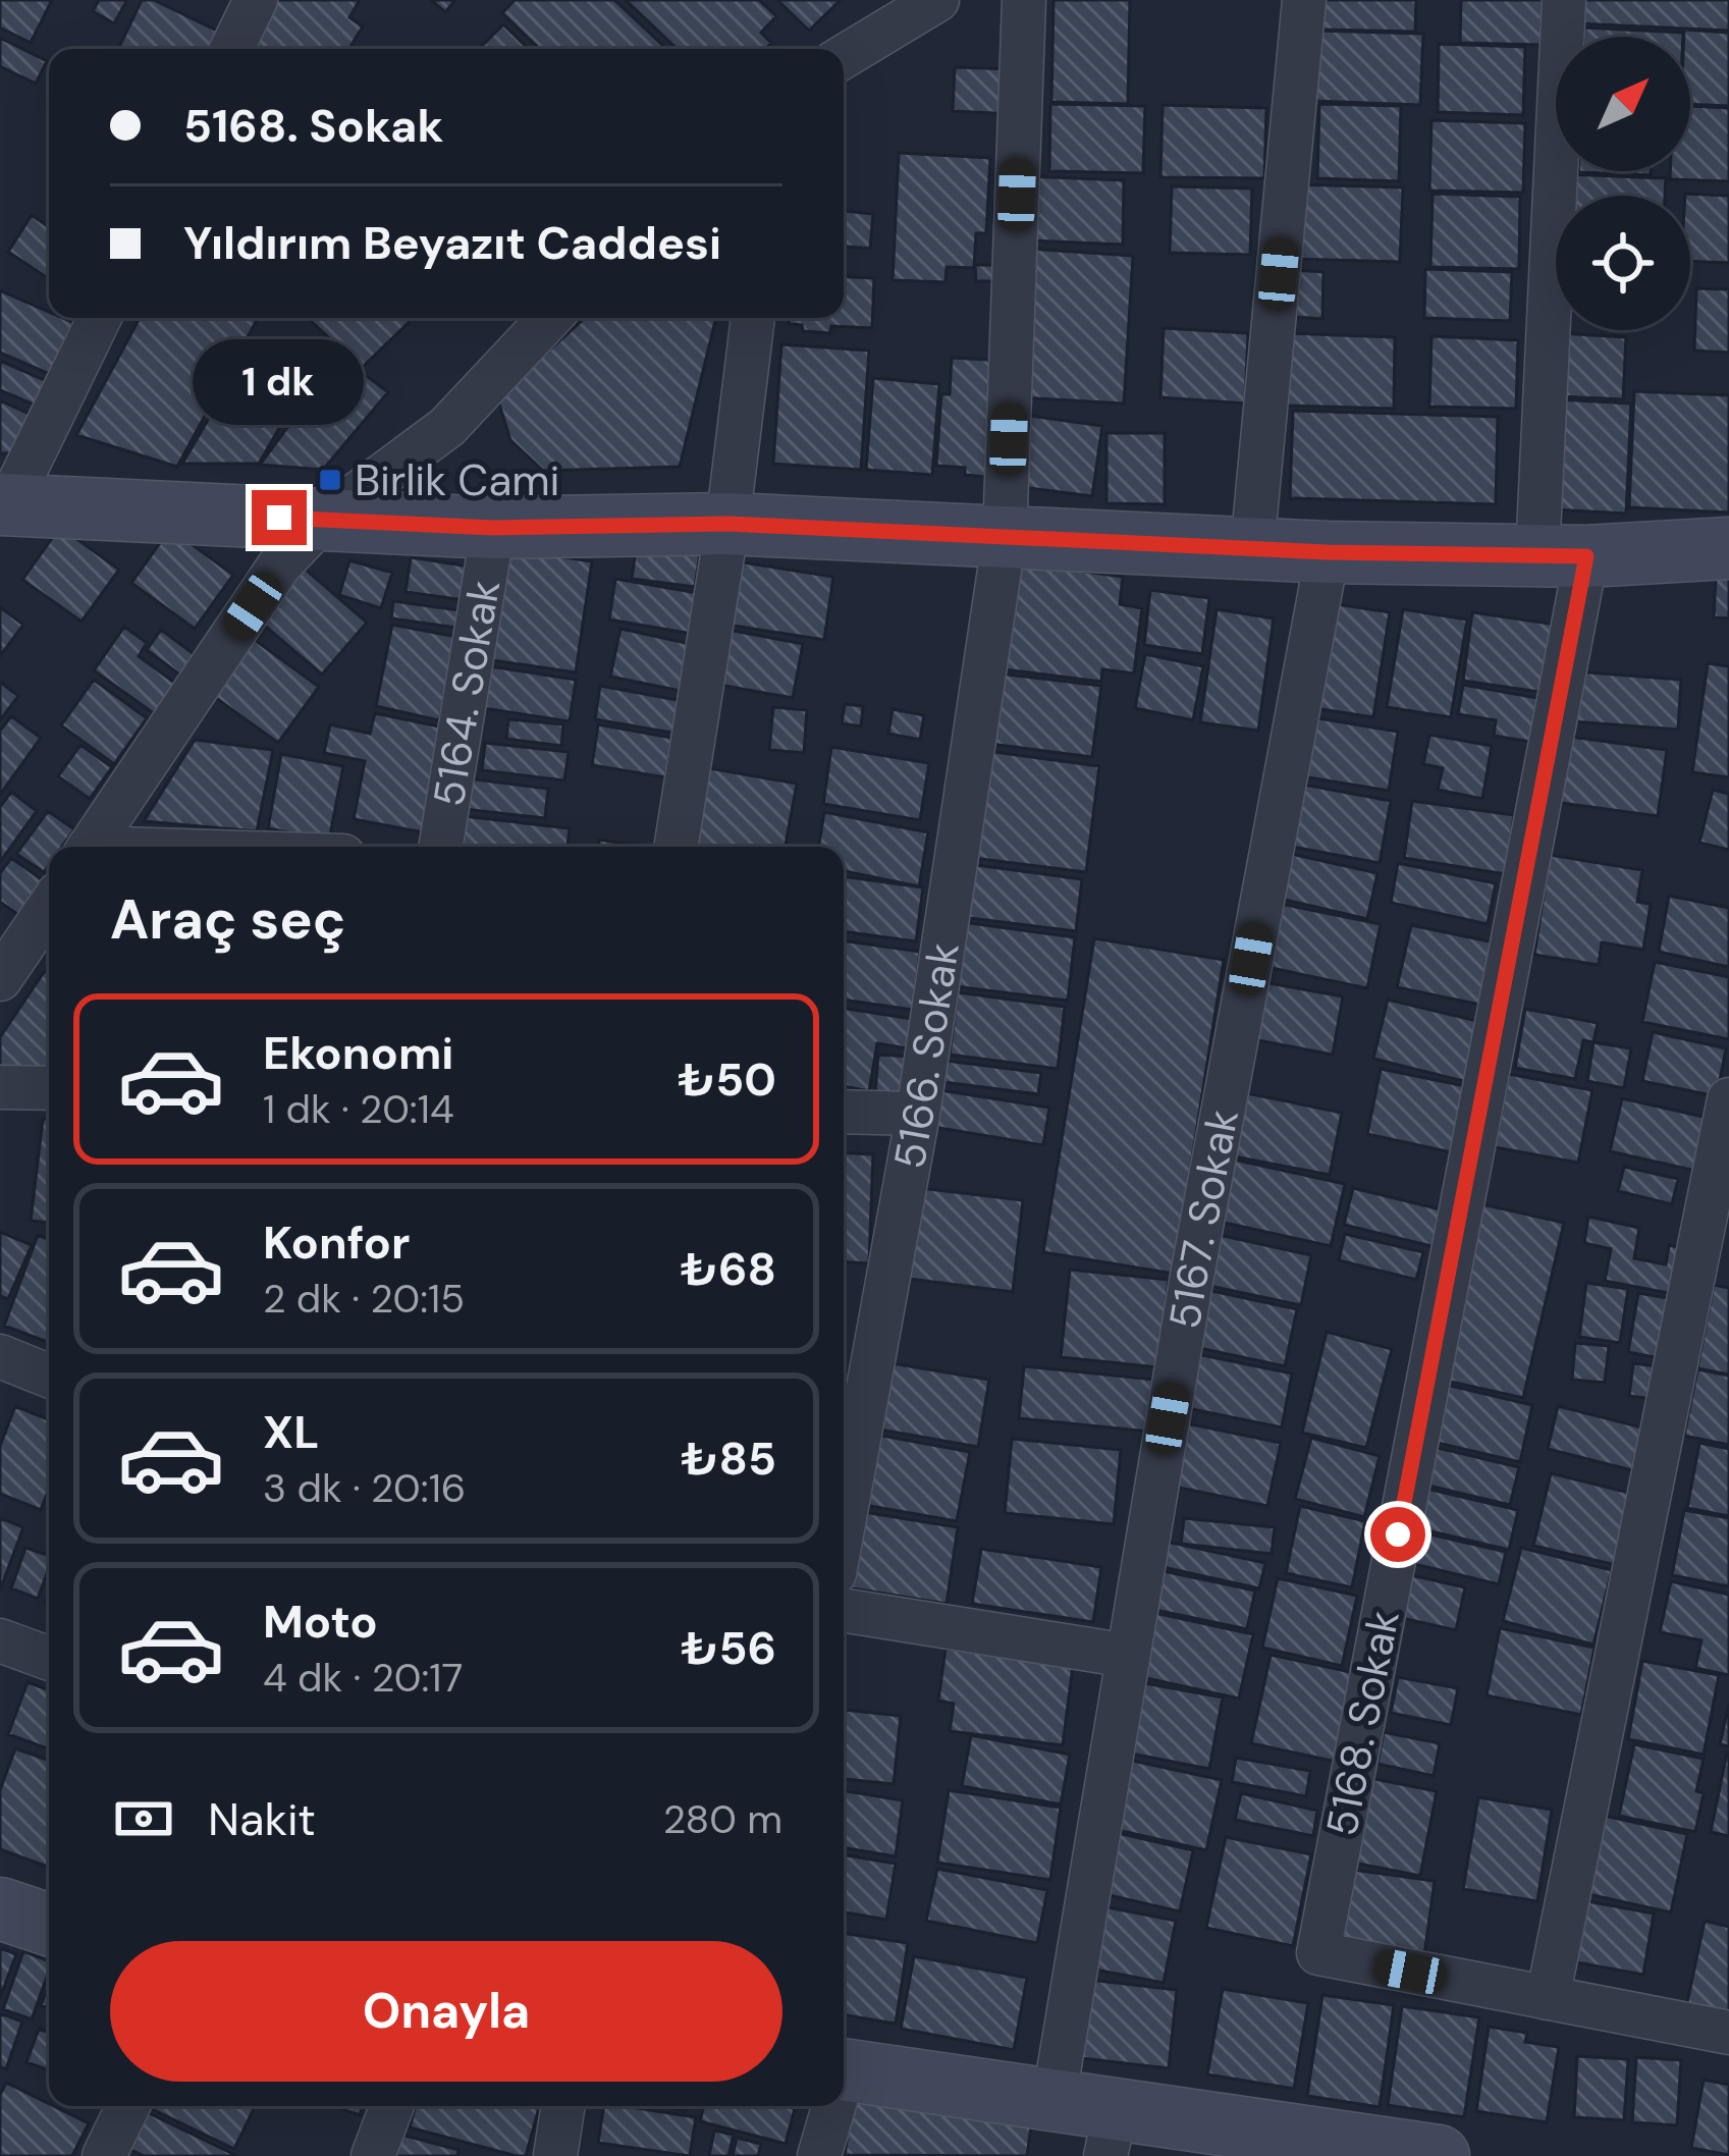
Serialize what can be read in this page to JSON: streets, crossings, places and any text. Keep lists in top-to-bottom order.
{
  "streets": {
    "street": [
      "5164. Sokak",
      "5166. Sokak",
      "5167. Sokak",
      "5168. Sokak"
    ]
  },
  "places": {
    "transit": ["Birlik Cami"]
  },
  "north": "top right",
  "page": {
    "banner": ["5168. Sokak", "Yıldırım Beyazıt Caddesi"],
    "bubble": "1 dk",
    "heading": "Araç seç",
    "list": [
      {
        "name": "Ekonomi",
        "note": "1 dk · 20:14",
        "value": "₺50"
      },
      {
        "name": "Konfor",
        "note": "2 dk · 20:15",
        "value": "₺68"
      },
      {
        "name": "XL",
        "note": "3 dk · 20:16",
        "value": "₺85"
      },
      {
        "name": "Moto",
        "note": "4 dk · 20:17",
        "value": "₺56"
      }
    ],
    "pay": ["Nakit", "280 m"],
    "buttons": "Onayla"
  }
}
